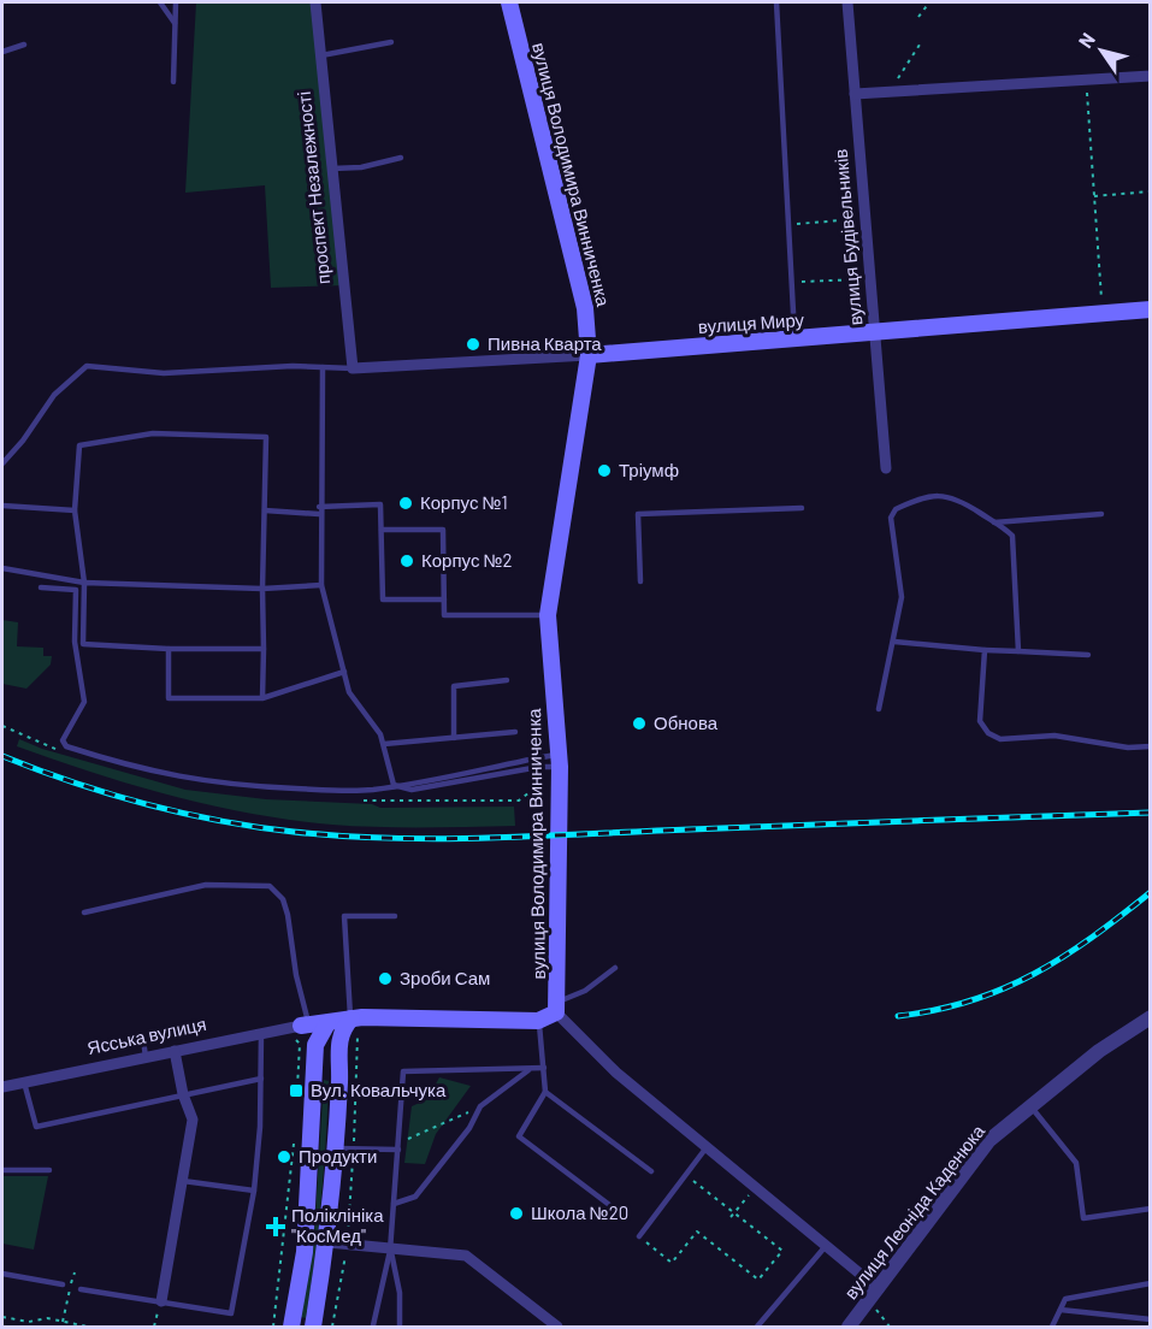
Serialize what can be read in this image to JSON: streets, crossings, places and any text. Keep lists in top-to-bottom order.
{
  "streets": {
    "main road": ["вулиця Володимира Винниченка", "вулиця Миру"],
    "street": [
      "проспект Незалежності",
      "вулиця Будівельників",
      "Ясська вулиця",
      "вулиця Леоніда Каденюка"
    ]
  },
  "crossings": [
    ["вулиця Володимира Винниченка", "вулиця Миру"],
    ["проспект Незалежності", "вулиця Миру"],
    ["вулиця Будівельників", "вулиця Миру"]
  ],
  "places": {
    "other": [
      "Пивна Кварта",
      "Тріумф",
      "Корпус №1",
      "Корпус №2",
      "Обнова",
      "Зроби Сам",
      "Продукти",
      "Школа №20"
    ],
    "transit": ["Вул. Ковальчука"],
    "health": ["Поліклініка \"КосМед\""]
  },
  "north": "top left"
}
